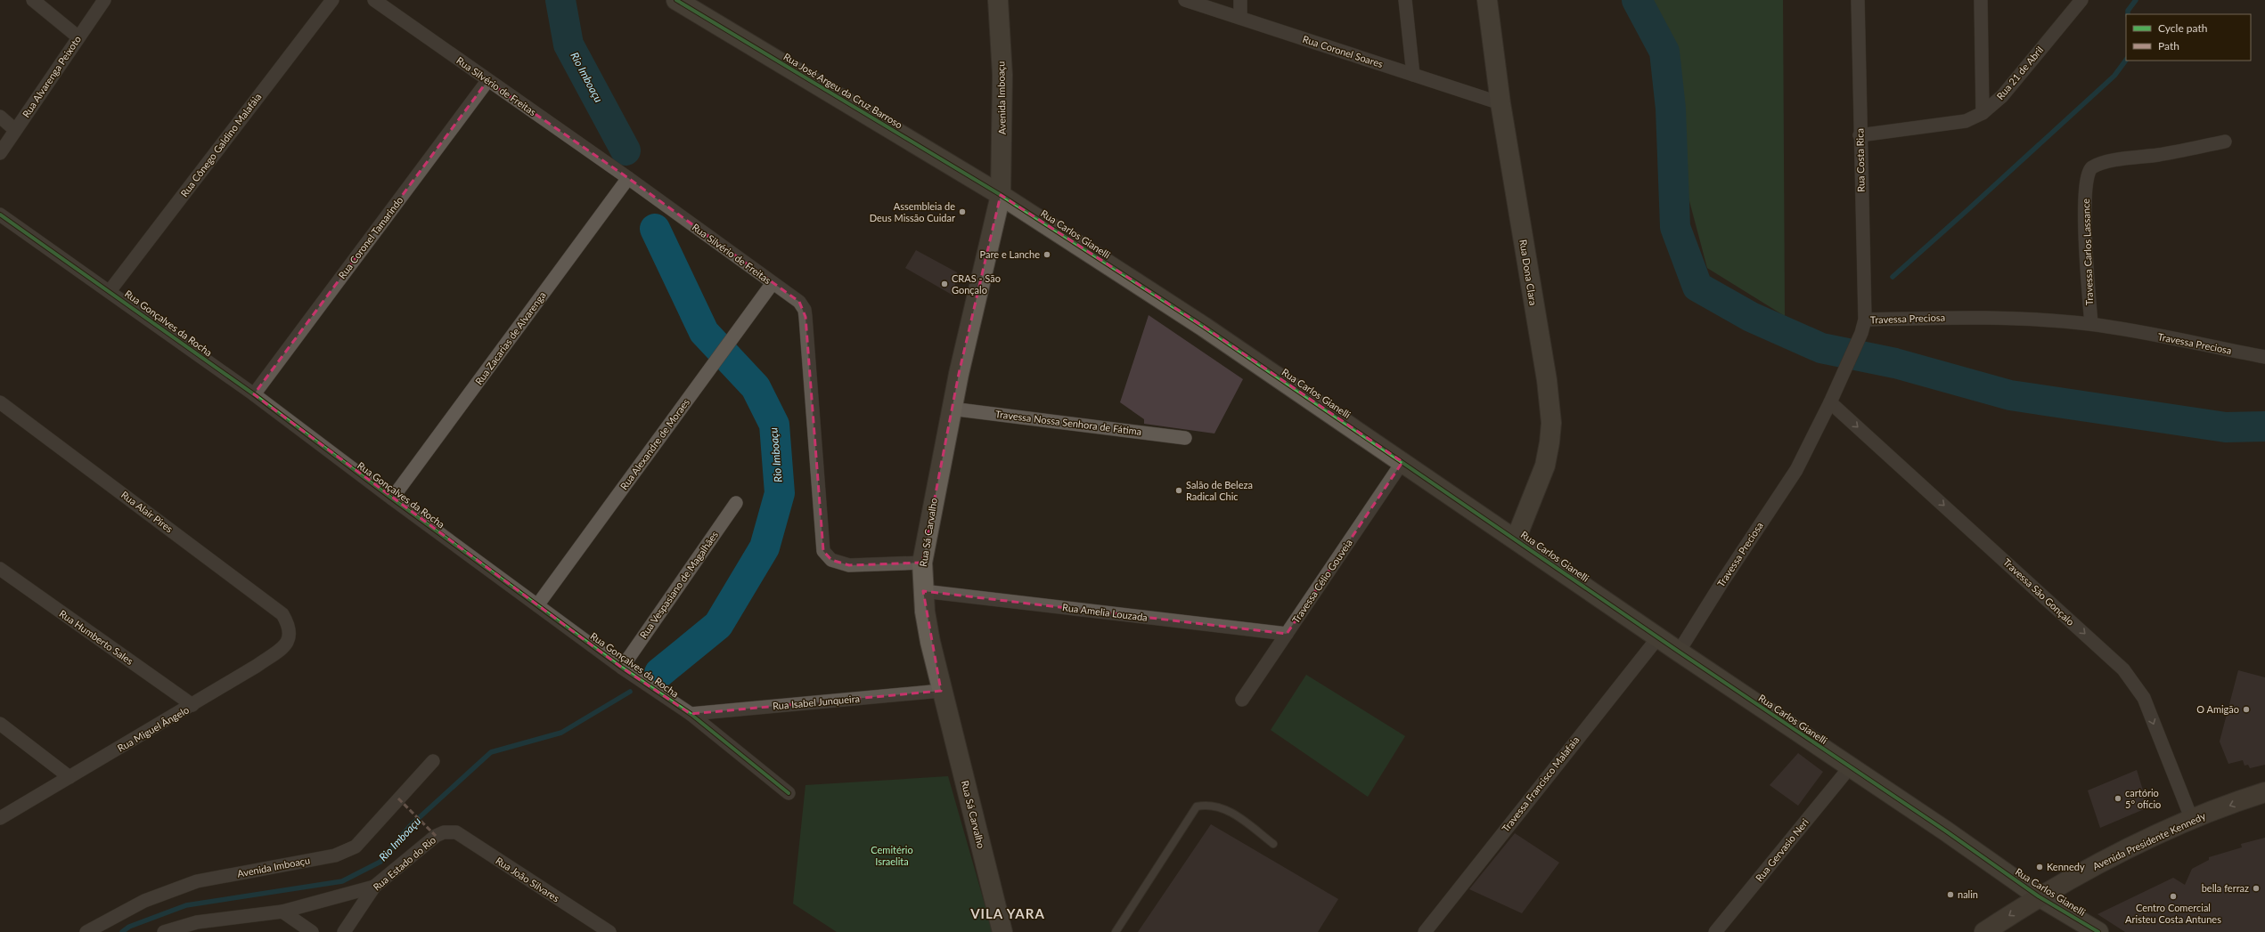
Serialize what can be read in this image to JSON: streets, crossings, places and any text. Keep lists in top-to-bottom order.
{
  "streets": {
    "main road": ["Avenida Presidente Kennedy"],
    "street": [
      "Rua Coronel Soares",
      "Rua 21 de Abril",
      "Rua Alvarenga Peixoto",
      "Rua Silvério de Freitas",
      "Rua José Argeu da Cruz Barroso",
      "Avenida Imboaçu",
      "Rua Cônego Galdino Malafáia",
      "Rua Costa Rica",
      "Rua Carlos Gianelli",
      "Rua Coronel Tamarindo",
      "Travessa Carlos Lassance",
      "Rua Dona Clara",
      "Travessa Preciosa",
      "Rua Gonçalves da Rocha",
      "Rua Zacarias de Alvarenga",
      "Travessa Nossa Senhora de Fátima",
      "Rua Alexandre de Moraes",
      "Rua Alair Pires",
      "Rua Sá Carvalho",
      "Travessa Célio Gouveia",
      "Rua Vespasiano de Magalhães",
      "Travessa São Gonçalo",
      "Rua Amelia Louzada",
      "Rua Humberto Sales",
      "Rua Isabel Junqueira",
      "Rua Miguel Ângelo",
      "Travessa Francisco Malafaia",
      "Rua Gervasio Neri",
      "Rua Estado do Rio",
      "Rua João Silvares"
    ]
  },
  "crossings": [
    ["Rua Coronel Soares", "Rua Dona Clara"],
    ["Rua 21 de Abril", "Rua Costa Rica"],
    ["Rua Silvério de Freitas", "Rua Coronel Tamarindo"],
    ["Rua Silvério de Freitas", "Rua Zacarias de Alvarenga"],
    ["Rua Silvério de Freitas", "Rua Alexandre de Moraes"],
    ["Rua Silvério de Freitas", "Rua Sá Carvalho"],
    ["Rua José Argeu da Cruz Barroso", "Avenida Imboaçu"],
    ["Rua José Argeu da Cruz Barroso", "Rua Carlos Gianelli"],
    ["Rua José Argeu da Cruz Barroso", "Rua Sá Carvalho"],
    ["Avenida Imboaçu", "Rua Carlos Gianelli"],
    ["Avenida Imboaçu", "Rua Sá Carvalho"],
    ["Rua Cônego Galdino Malafáia", "Rua Gonçalves da Rocha"],
    ["Rua Costa Rica", "Travessa Preciosa"],
    ["Rua Carlos Gianelli", "Rua Dona Clara"],
    ["Rua Carlos Gianelli", "Travessa Preciosa"],
    ["Rua Carlos Gianelli", "Rua Sá Carvalho"],
    ["Rua Carlos Gianelli", "Travessa Célio Gouveia"],
    ["Rua Carlos Gianelli", "Travessa Francisco Malafaia"],
    ["Rua Carlos Gianelli", "Avenida Presidente Kennedy"],
    ["Rua Carlos Gianelli", "Rua Gervasio Neri"],
    ["Rua Coronel Tamarindo", "Rua Gonçalves da Rocha"],
    ["Travessa Carlos Lassance", "Travessa Preciosa"],
    ["Travessa Preciosa", "Travessa São Gonçalo"],
    ["Rua Gonçalves da Rocha", "Rua Zacarias de Alvarenga"],
    ["Rua Gonçalves da Rocha", "Rua Alexandre de Moraes"],
    ["Rua Gonçalves da Rocha", "Rua Vespasiano de Magalhães"],
    ["Rua Gonçalves da Rocha", "Rua Isabel Junqueira"],
    ["Travessa Nossa Senhora de Fátima", "Rua Sá Carvalho"],
    ["Rua Alair Pires", "Rua Miguel Ângelo"],
    ["Rua Sá Carvalho", "Rua Amelia Louzada"],
    ["Rua Sá Carvalho", "Rua Isabel Junqueira"],
    ["Travessa Célio Gouveia", "Rua Amelia Louzada"],
    ["Travessa São Gonçalo", "Avenida Presidente Kennedy"],
    ["Rua Humberto Sales", "Rua Miguel Ângelo"],
    ["Rua Estado do Rio", "Rua João Silvares"]
  ],
  "one_way": ["Travessa São Gonçalo", "Avenida Presidente Kennedy"],
  "districts": ["VILA YARA"],
  "water": ["Rio Imboaçu"],
  "parks": ["Cemitério Israelita"],
  "places": [
    "Assembleia de Deus Missão Cuidar",
    "Pare e Lanche",
    "CRAS - São Gonçalo",
    "Salão de Beleza Radical Chic",
    "O Amigão",
    "cartório 5° ofício",
    "Kennedy",
    "bella ferraz",
    "nalin",
    "Centro Comercial Aristeu Costa Antunes"
  ],
  "legend": ["Cycle path", "Path"]
}
